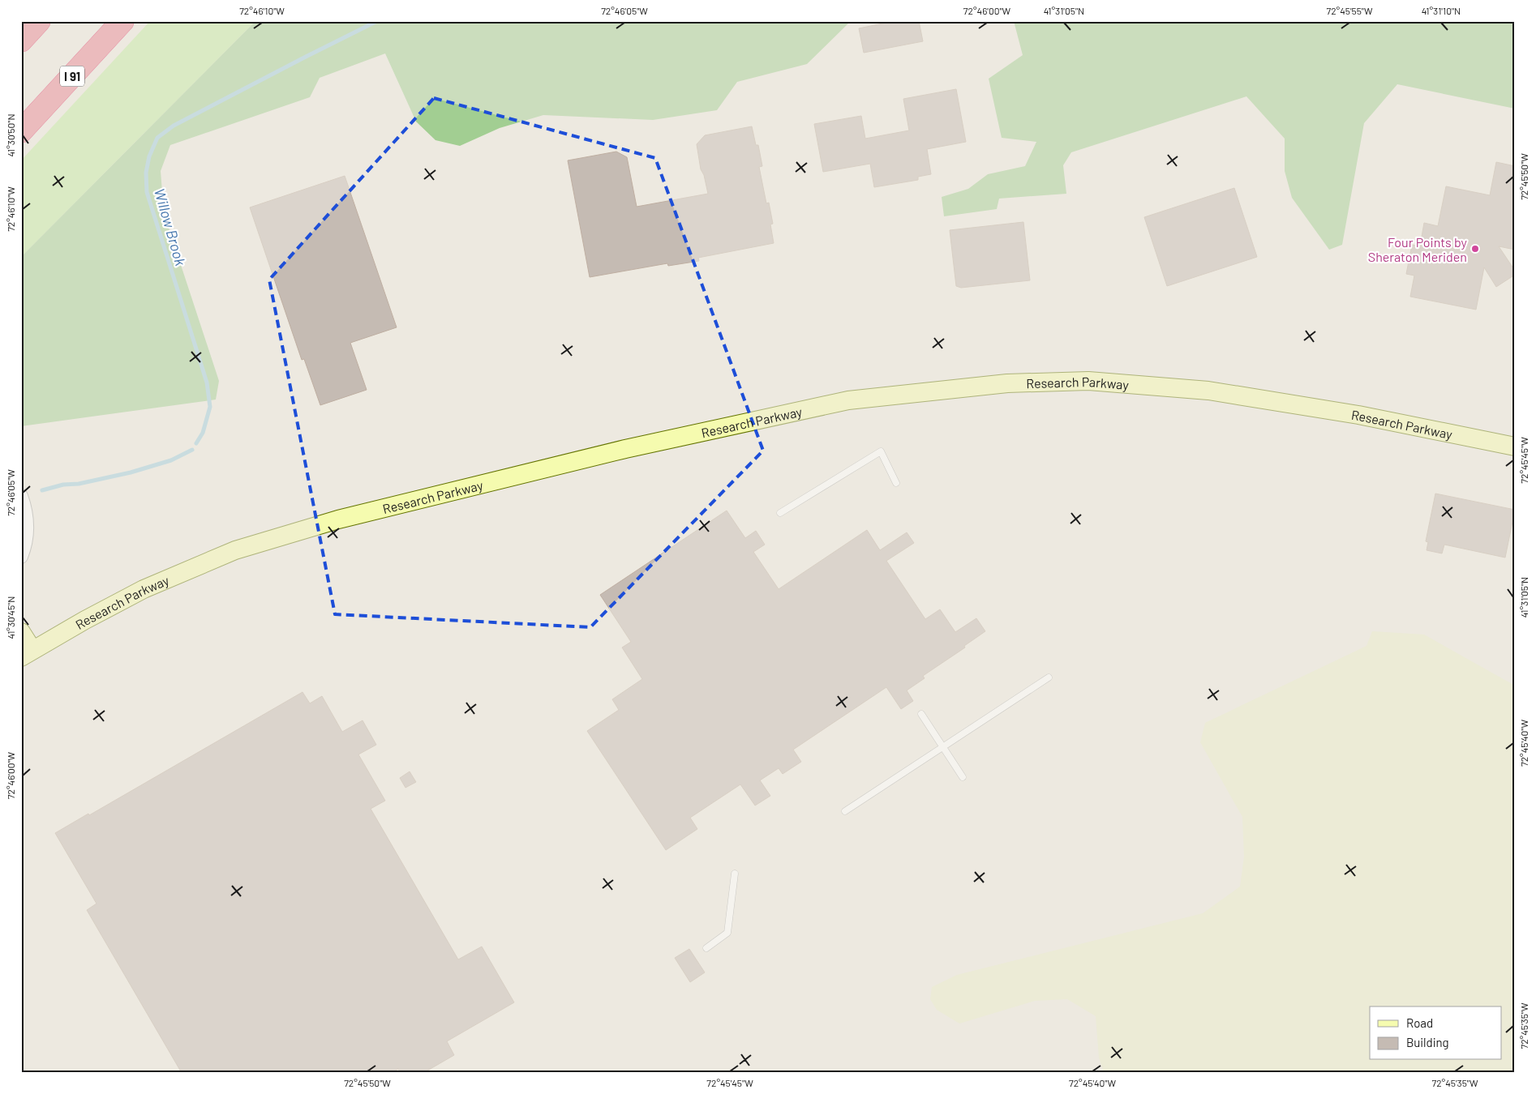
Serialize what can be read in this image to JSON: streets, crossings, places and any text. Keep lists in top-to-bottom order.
{
  "streets": {
    "highway": ["I 91"],
    "main road": ["Research Parkway"]
  },
  "water": ["Willow Brook"],
  "places": ["Four Points by Sheraton Meriden"],
  "legend": ["Road", "Building"],
  "coordinates": [
    "72°46'10\"W",
    "72°46'05\"W",
    "72°46'00\"W",
    "41°31'05\"N",
    "72°45'55\"W",
    "41°31'10\"N",
    "41°30'50\"N",
    "72°45'50\"W",
    "72°45'45\"W",
    "41°30'45\"N",
    "72°45'40\"W",
    "72°45'35\"W"
  ]
}
